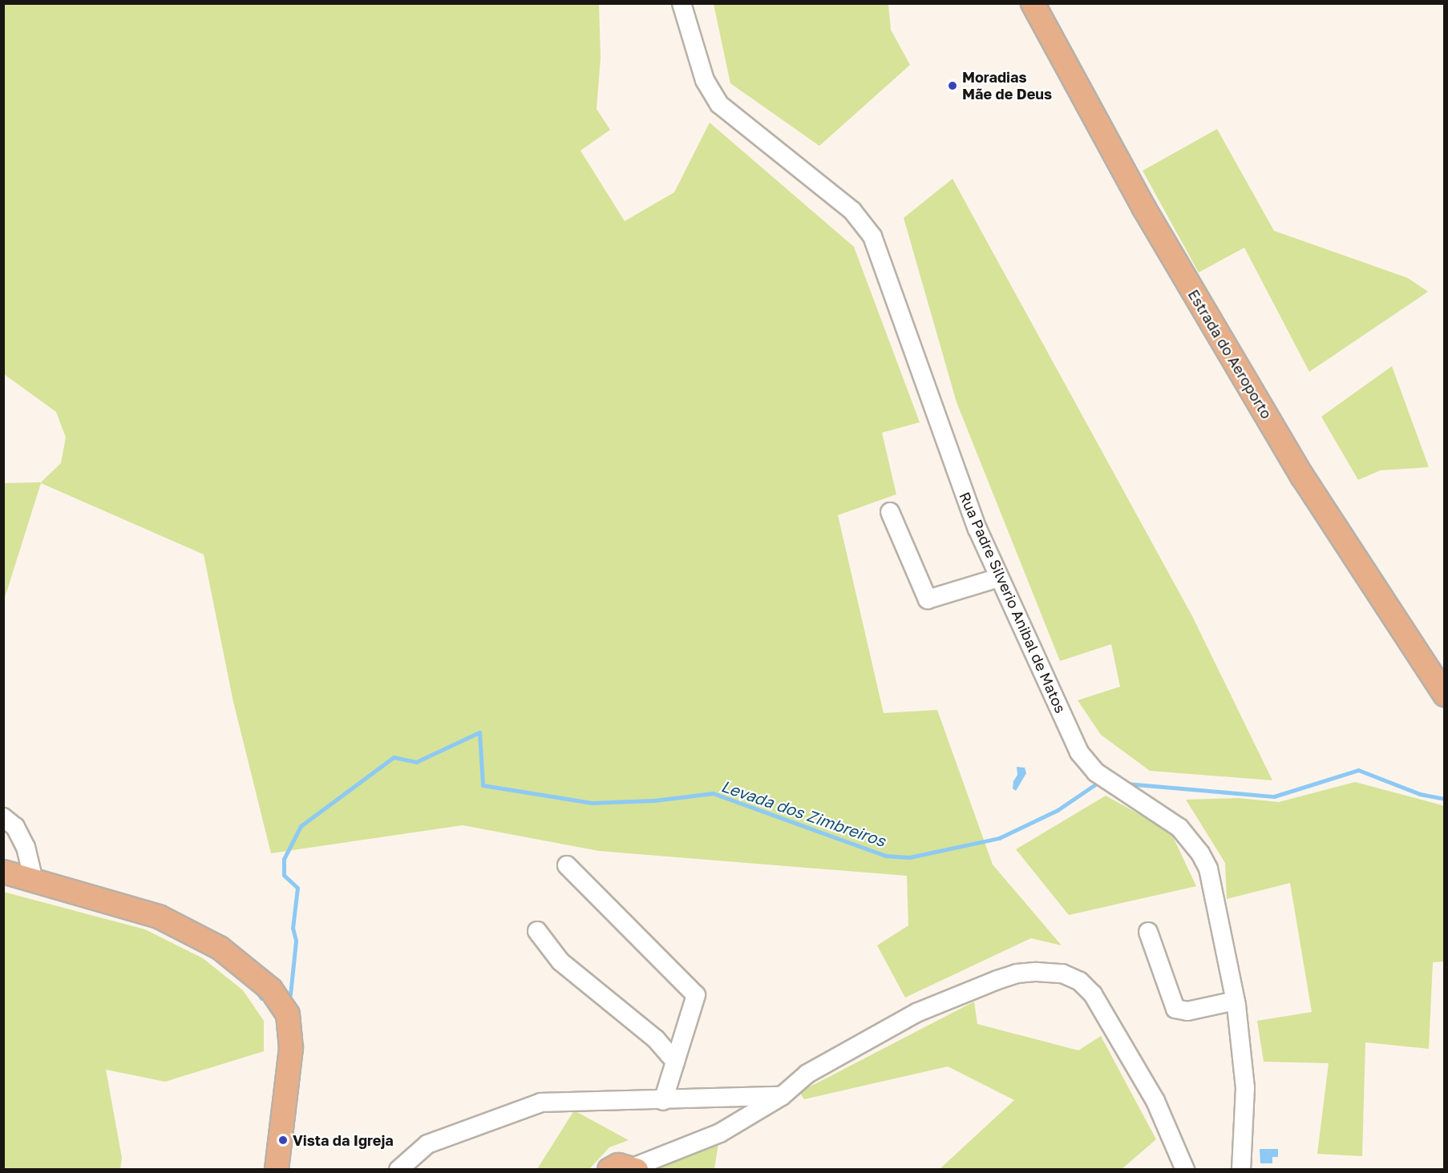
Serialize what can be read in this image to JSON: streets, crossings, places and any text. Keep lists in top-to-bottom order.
{
  "streets": {
    "main road": ["Estrada do Aeroporto"],
    "street": ["Rua Padre Silverio Anibal de Matos"]
  },
  "water": ["Levada dos Zimbreiros"],
  "places": ["Moradias Mãe de Deus", "Vista da Igreja"]
}
